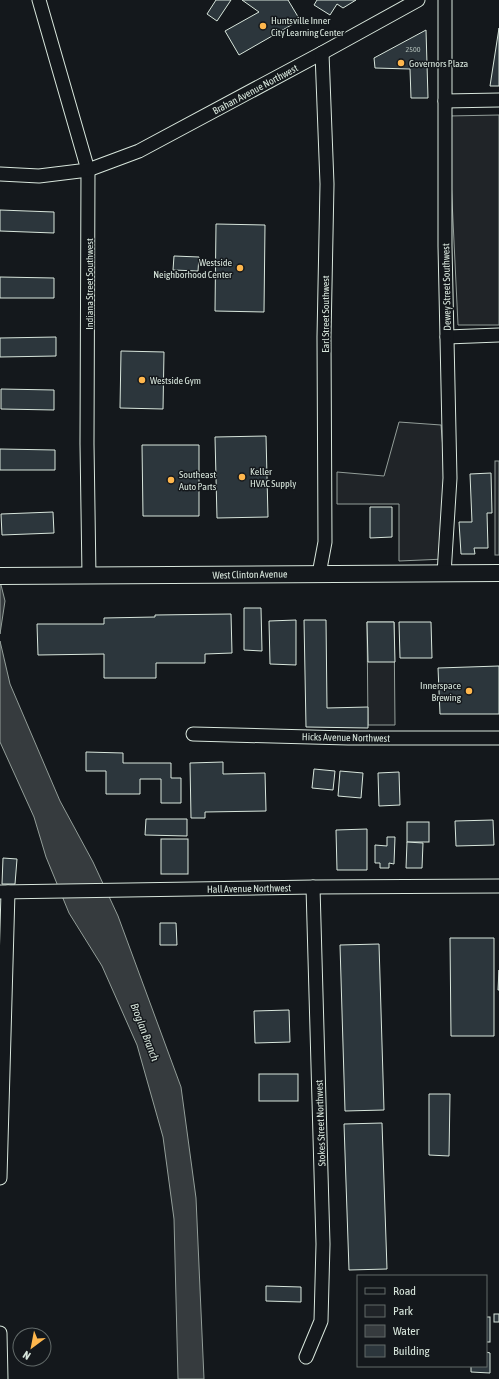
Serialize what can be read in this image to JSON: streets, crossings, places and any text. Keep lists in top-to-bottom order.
{
  "streets": {
    "street": [
      "Brahan Avenue Northwest",
      "Indiana Street Southwest",
      "Dewey Street Southwest",
      "Earl Street Southwest",
      "West Clinton Avenue",
      "Hicks Avenue Northwest",
      "Hall Avenue Northwest",
      "Stokes Street Northwest"
    ]
  },
  "crossings": [
    ["Brahan Avenue Northwest", "Indiana Street Southwest"],
    ["Brahan Avenue Northwest", "Earl Street Southwest"],
    ["Indiana Street Southwest", "West Clinton Avenue"],
    ["Dewey Street Southwest", "West Clinton Avenue"],
    ["Earl Street Southwest", "West Clinton Avenue"],
    ["Hall Avenue Northwest", "Stokes Street Northwest"]
  ],
  "water": ["Broglan Branch"],
  "places": [
    "Huntsville Inner City Learning Center",
    "Governors Plaza",
    "Westside Neighborhood Center",
    "Westside Gym",
    "Keller HVAC Supply",
    "Southeast Auto Parts",
    "Innerspace Brewing"
  ],
  "house_numbers": ["2500"],
  "legend": [
    "Road",
    "Park",
    "Water",
    "Building"
  ],
  "north": "bottom left"
}
